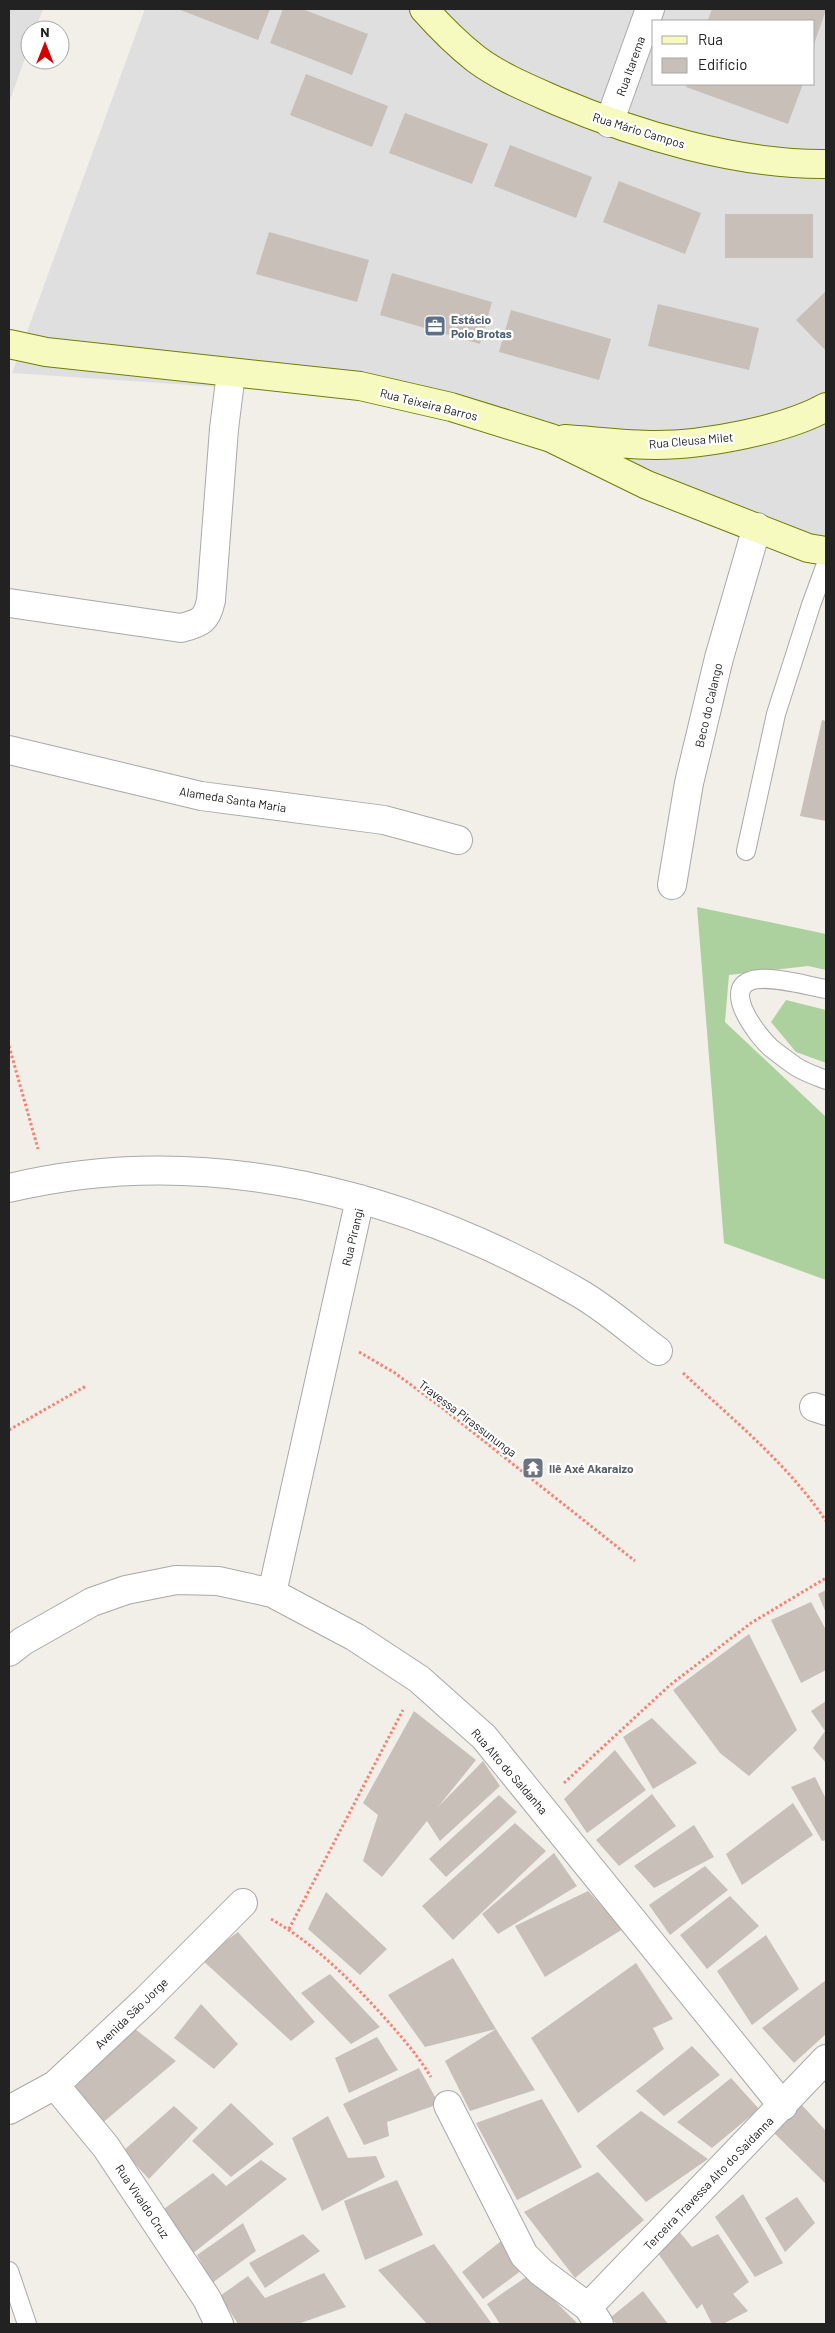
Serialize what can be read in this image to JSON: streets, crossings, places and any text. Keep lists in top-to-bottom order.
{
  "streets": {
    "main road": ["Rua Mário Campos", "Rua Teixeira Barros", "Rua Cleusa Milet"],
    "street": [
      "Rua Itarema",
      "Beco do Calango",
      "Alameda Santa Maria",
      "Rua Pirangi",
      "Rua Alto do Saldanha",
      "Avenida São Jorge",
      "Terceira Travessa Alto do Saidanna",
      "Rua Vivaldo Cruz"
    ],
    "path": ["Travessa Pirassununga"]
  },
  "crossings": [
    ["Rua Itarema", "Rua Mário Campos"],
    ["Rua Teixeira Barros", "Rua Cleusa Milet"],
    ["Rua Teixeira Barros", "Beco do Calango"],
    ["Rua Pirangi", "Travessa Pirassununga"],
    ["Rua Pirangi", "Rua Alto do Saldanha"],
    ["Rua Alto do Saldanha", "Terceira Travessa Alto do Saidanna"],
    ["Avenida São Jorge", "Rua Vivaldo Cruz"]
  ],
  "places": {
    "office": ["Estácio Polo Brotas"],
    "temple": ["Ilê Axé Akaraizo"]
  },
  "legend": ["Rua", "Edifício"],
  "north": "top"
}
